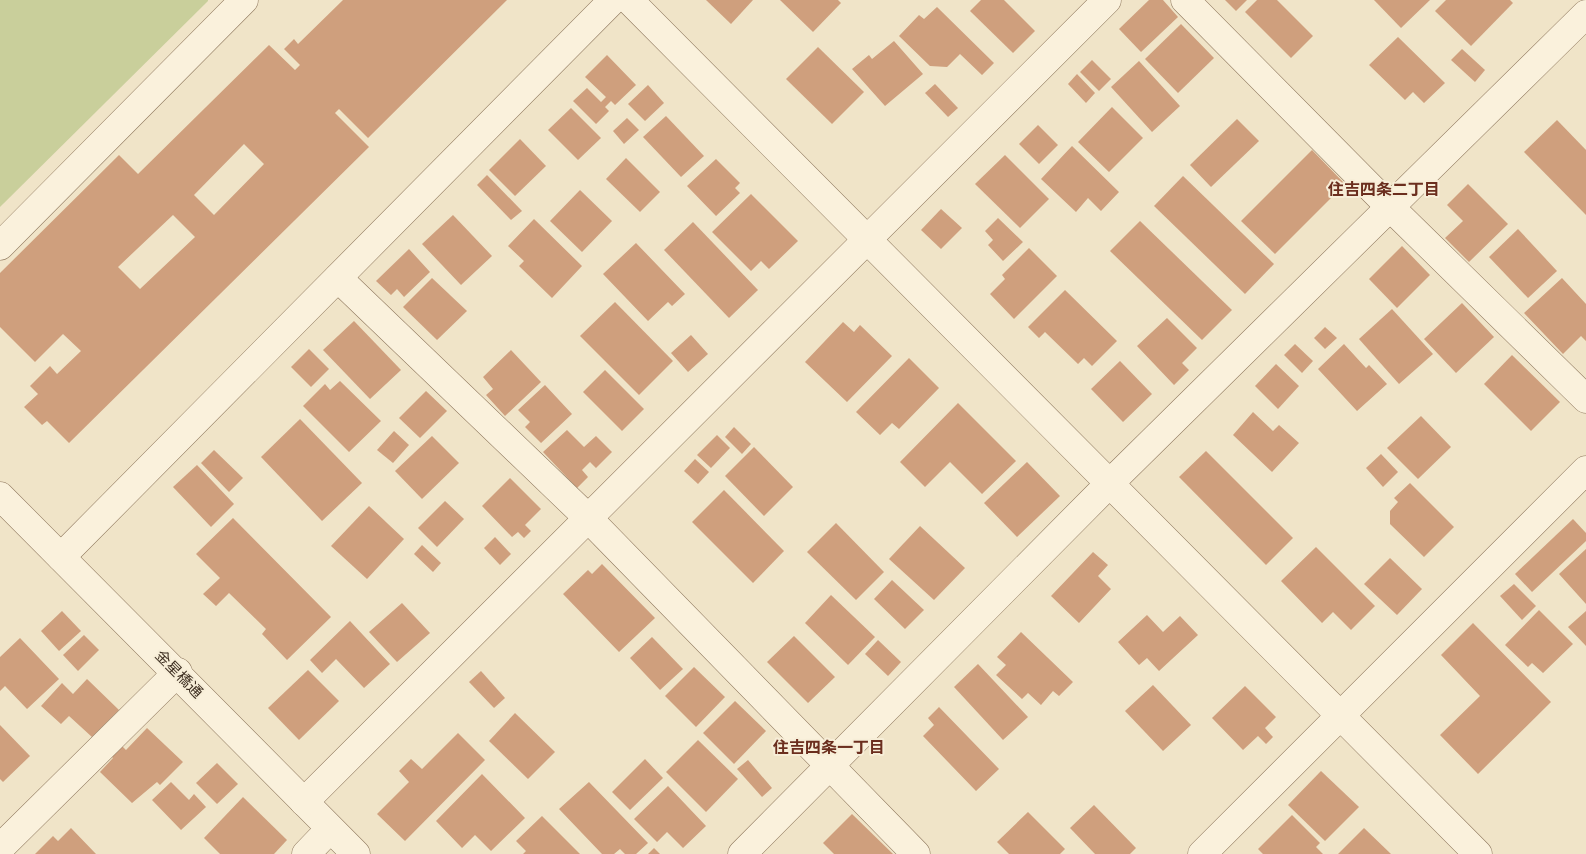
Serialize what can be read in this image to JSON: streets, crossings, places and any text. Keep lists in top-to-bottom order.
{
  "streets": {
    "street": ["金星橋通"]
  },
  "districts": ["住吉四条二丁目", "住吉四条一丁目"]
}
